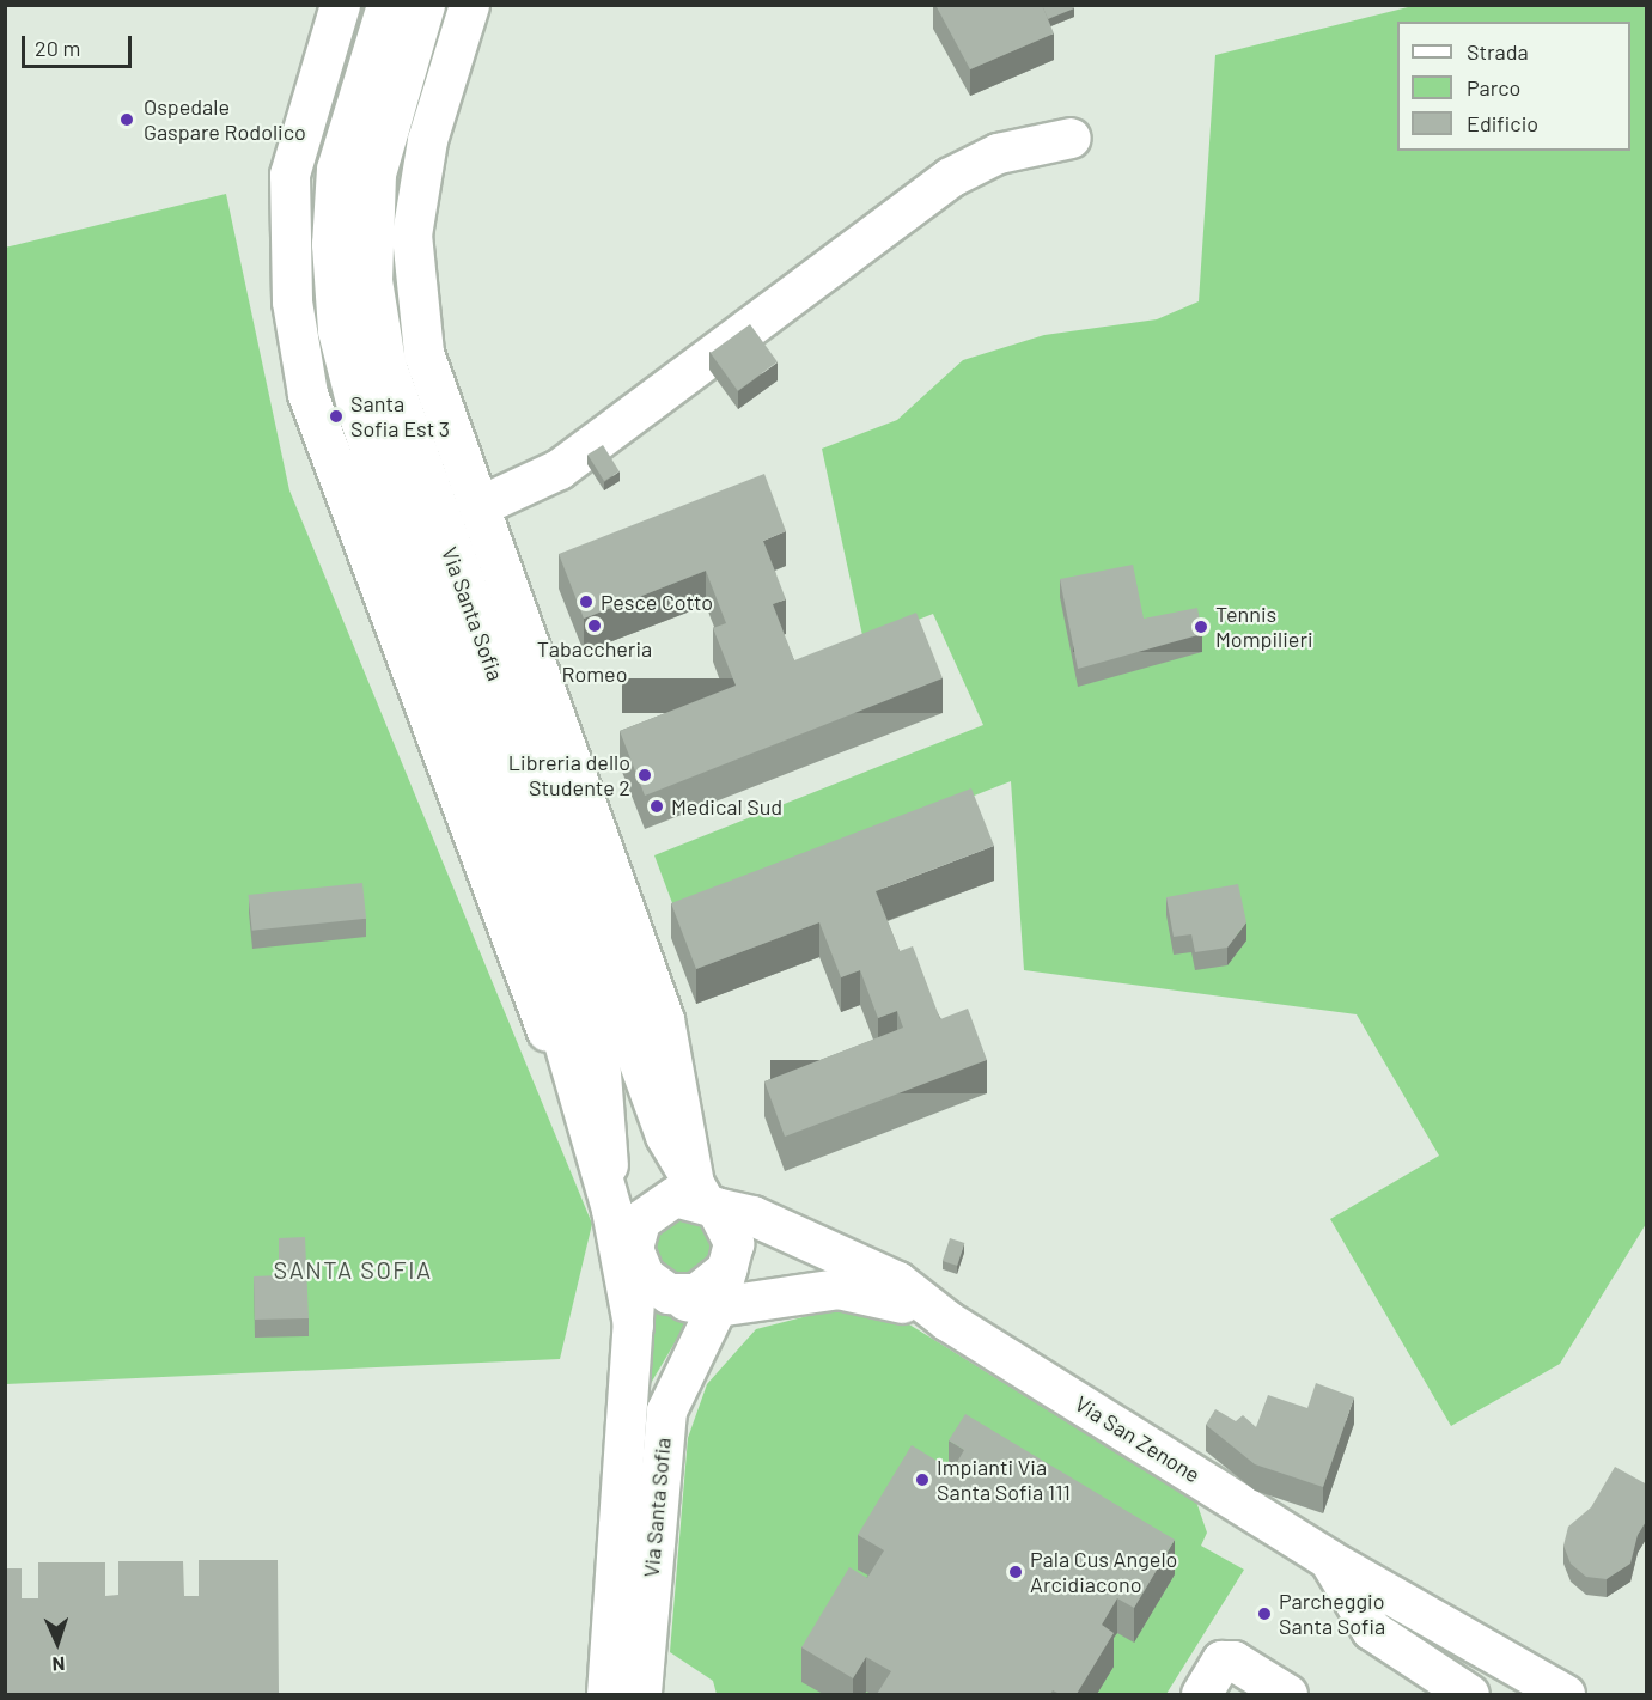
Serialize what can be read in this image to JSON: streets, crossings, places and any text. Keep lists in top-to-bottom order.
{
  "streets": {
    "street": ["Via Santa Sofia", "Via San Zenone"]
  },
  "districts": ["SANTA SOFIA"],
  "places": [
    "Ospedale Gaspare Rodolico",
    "Santa Sofia Est 3",
    "Pesce Cotto",
    "Tabaccheria Romeo",
    "Tennis Mompilieri",
    "Libreria dello Studente 2",
    "Medical Sud",
    "Impianti Via Santa Sofia 111",
    "Pala Cus Angelo Arcidiacono",
    "Parcheggio Santa Sofia"
  ],
  "legend": ["Strada", "Parco", "Edificio"],
  "scale_bar": "20 m",
  "north": "bottom"
}
